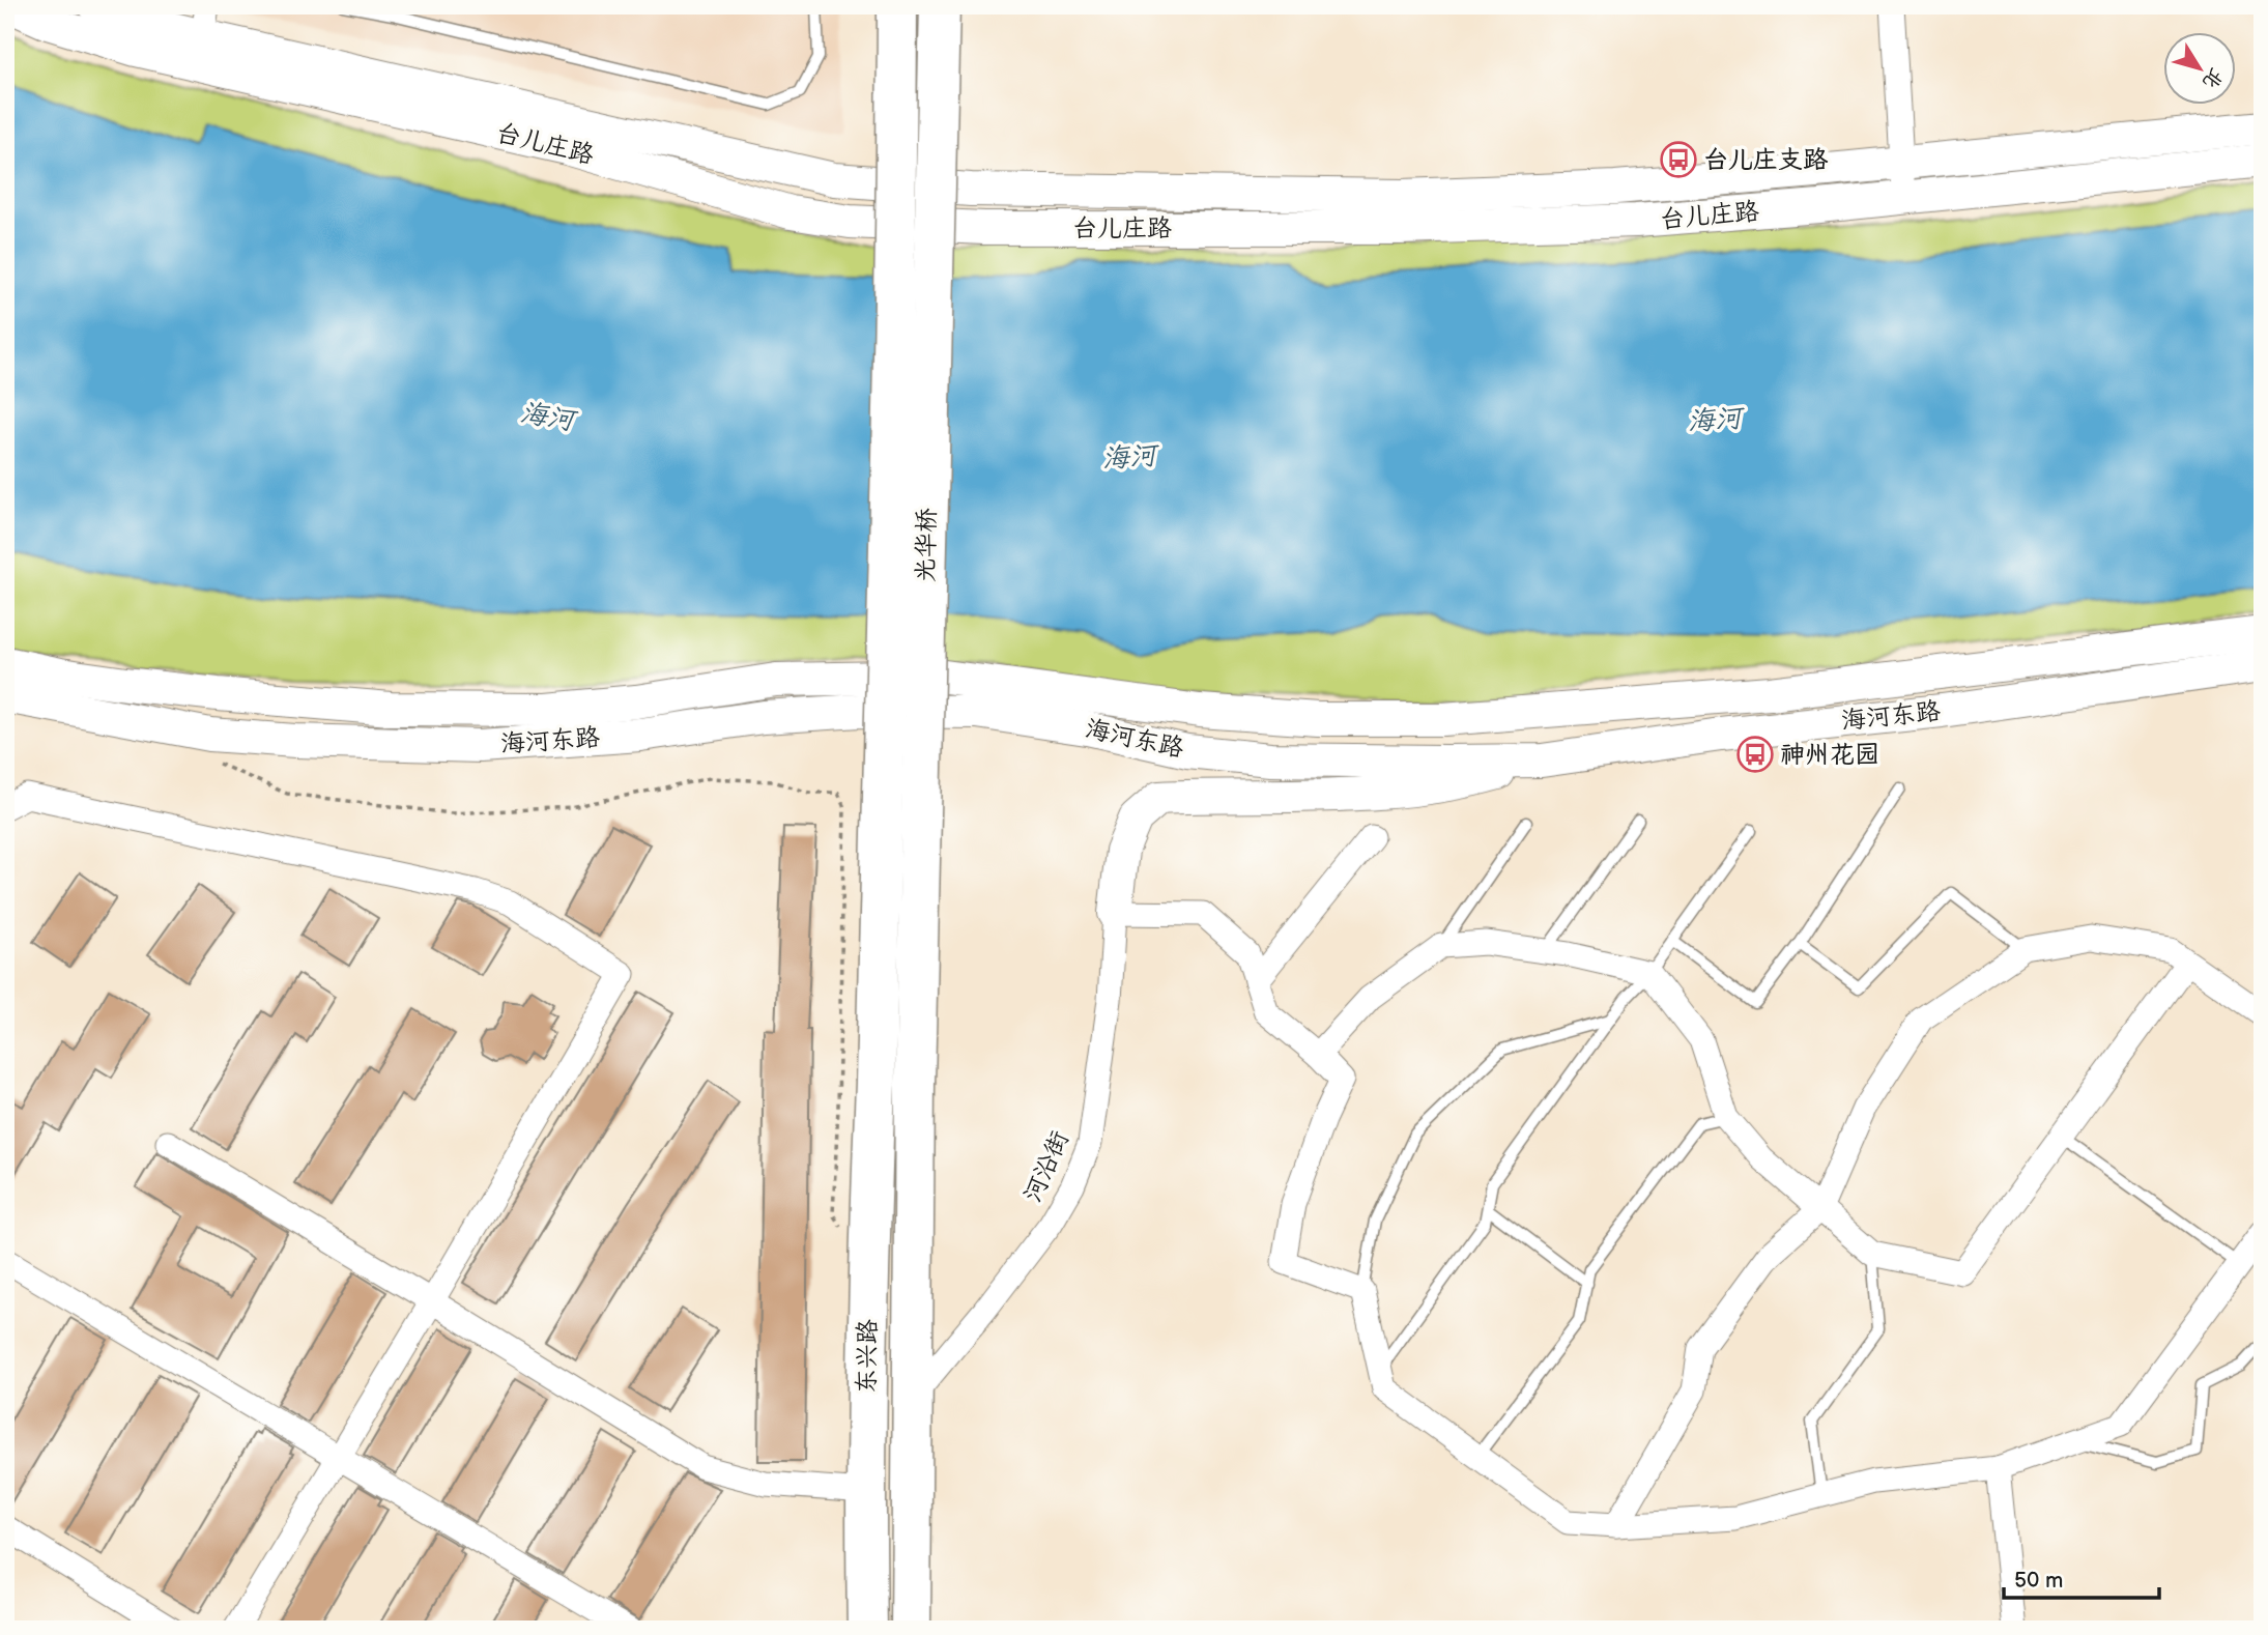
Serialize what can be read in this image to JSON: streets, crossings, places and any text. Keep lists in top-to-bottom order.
{
  "streets": {
    "highway": ["光华桥", "东兴路"],
    "main road": ["台儿庄路", "海河东路"],
    "street": ["河沿街"]
  },
  "crossings": [
    ["光华桥", "东兴路"],
    ["河沿街", "东兴路"]
  ],
  "water": ["海河"],
  "places": {
    "bus stop": ["台儿庄支路", "神州花园"]
  },
  "scale_bar": "50 m",
  "north": "bottom right"
}
